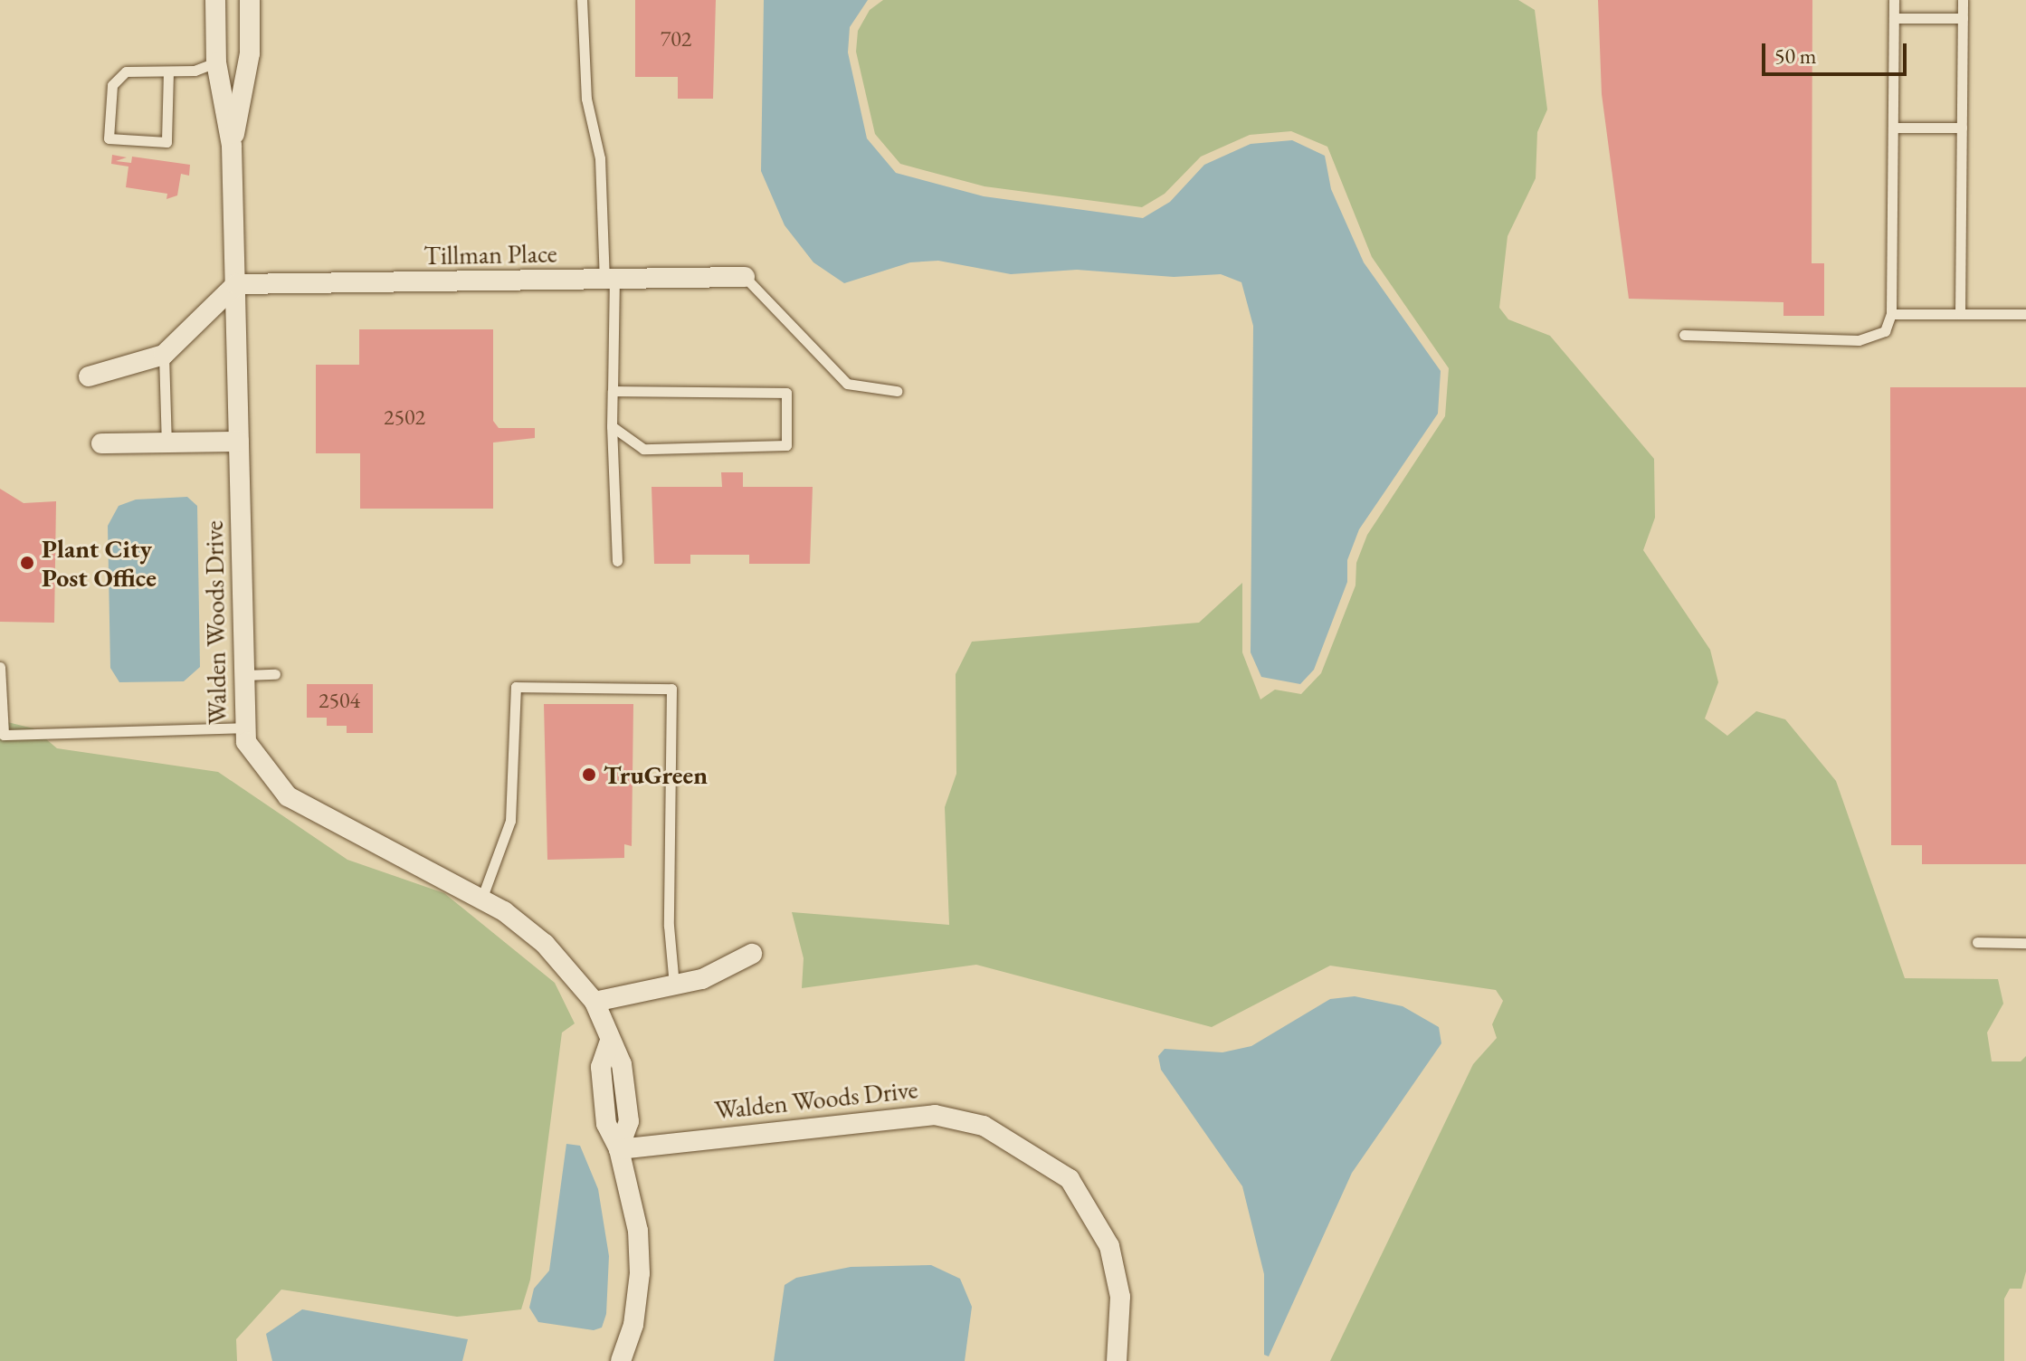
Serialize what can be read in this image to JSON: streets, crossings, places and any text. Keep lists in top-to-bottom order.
{
  "streets": {
    "street": ["Tillman Place", "Walden Woods Drive"]
  },
  "crossings": [
    ["Tillman Place", "Walden Woods Drive"]
  ],
  "places": ["Plant City Post Office", "TruGreen"],
  "house_numbers": ["702", "2502", "2504"],
  "scale_bar": "50 m"
}
